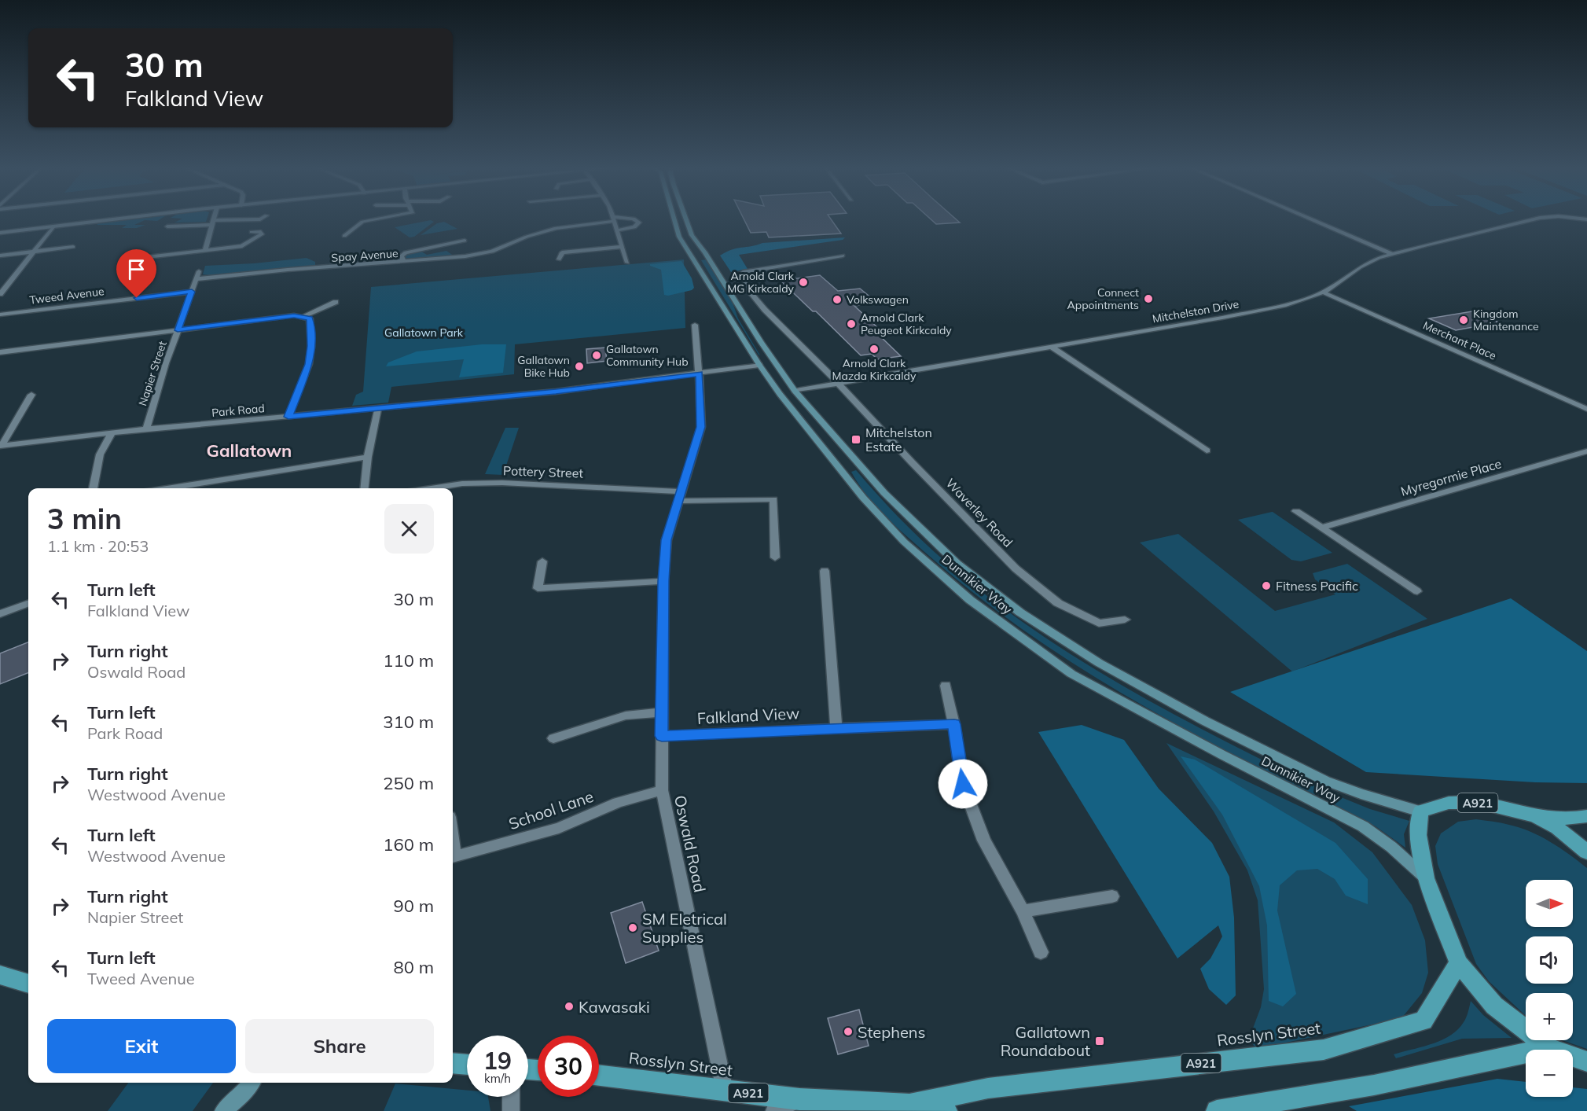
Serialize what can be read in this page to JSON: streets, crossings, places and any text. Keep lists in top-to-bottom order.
{
  "streets": {
    "main road": ["Dunnikier Way", "A921", "Rosslyn Street"],
    "street": [
      "Spay Avenue",
      "Tweed Avenue",
      "Mitchelston Drive",
      "Merchant Place",
      "Napier Street",
      "Park Road",
      "Pottery Street",
      "Myregormie Place",
      "Waverley Road",
      "Falkland View",
      "School Lane",
      "Oswald Road"
    ]
  },
  "crossings": [
    ["Spay Avenue", "Napier Street"],
    ["Tweed Avenue", "Napier Street"],
    ["Mitchelston Drive", "Merchant Place"],
    ["Mitchelston Drive", "Waverley Road"],
    ["Mitchelston Drive", "Dunnikier Way"],
    ["Napier Street", "Park Road"],
    ["Park Road", "Dunnikier Way"],
    ["Park Road", "Oswald Road"],
    ["Pottery Street", "Oswald Road"],
    ["Dunnikier Way", "A921"],
    ["Falkland View", "Oswald Road"],
    ["School Lane", "Oswald Road"],
    ["Oswald Road", "Rosslyn Street"]
  ],
  "districts": ["Gallatown"],
  "parks": ["Gallatown Park"],
  "places": {
    "other": [
      "Arnold Clark MG Kirkcaldy",
      "Connect Appointments",
      "Volkswagen",
      "Kingdom Maintenance",
      "Arnold Clark Peugeot Kirkcaldy",
      "Arnold Clark Mazda Kirkcaldy",
      "Gallatown Community Hub",
      "Gallatown Bike Hub",
      "Fitness Pacific",
      "SM Eletrical Supplies",
      "Kawasaki",
      "Stephens"
    ],
    "transit": ["Mitchelston Estate", "Gallatown Roundabout"]
  },
  "north": "right",
  "page": {
    "turn": ["30 m", "Falkland View"],
    "heading": ["3 min", "1.1 km · 20:53"],
    "list": [
      {
        "name": "Turn left",
        "note": "Falkland View",
        "value": "30 m"
      },
      {
        "name": "Turn right",
        "note": "Oswald Road",
        "value": "110 m"
      },
      {
        "name": "Turn left",
        "note": "Park Road",
        "value": "310 m"
      },
      {
        "name": "Turn right",
        "note": "Westwood Avenue",
        "value": "250 m"
      },
      {
        "name": "Turn left",
        "note": "Westwood Avenue",
        "value": "160 m"
      },
      {
        "name": "Turn right",
        "note": "Napier Street",
        "value": "90 m"
      },
      {
        "name": "Turn left",
        "note": "Tweed Avenue",
        "value": "80 m"
      }
    ],
    "map_buttons": ["+", "−"],
    "buttons": ["Exit", "Share"],
    "speed": "19 km/h",
    "limit": "30"
  }
}
